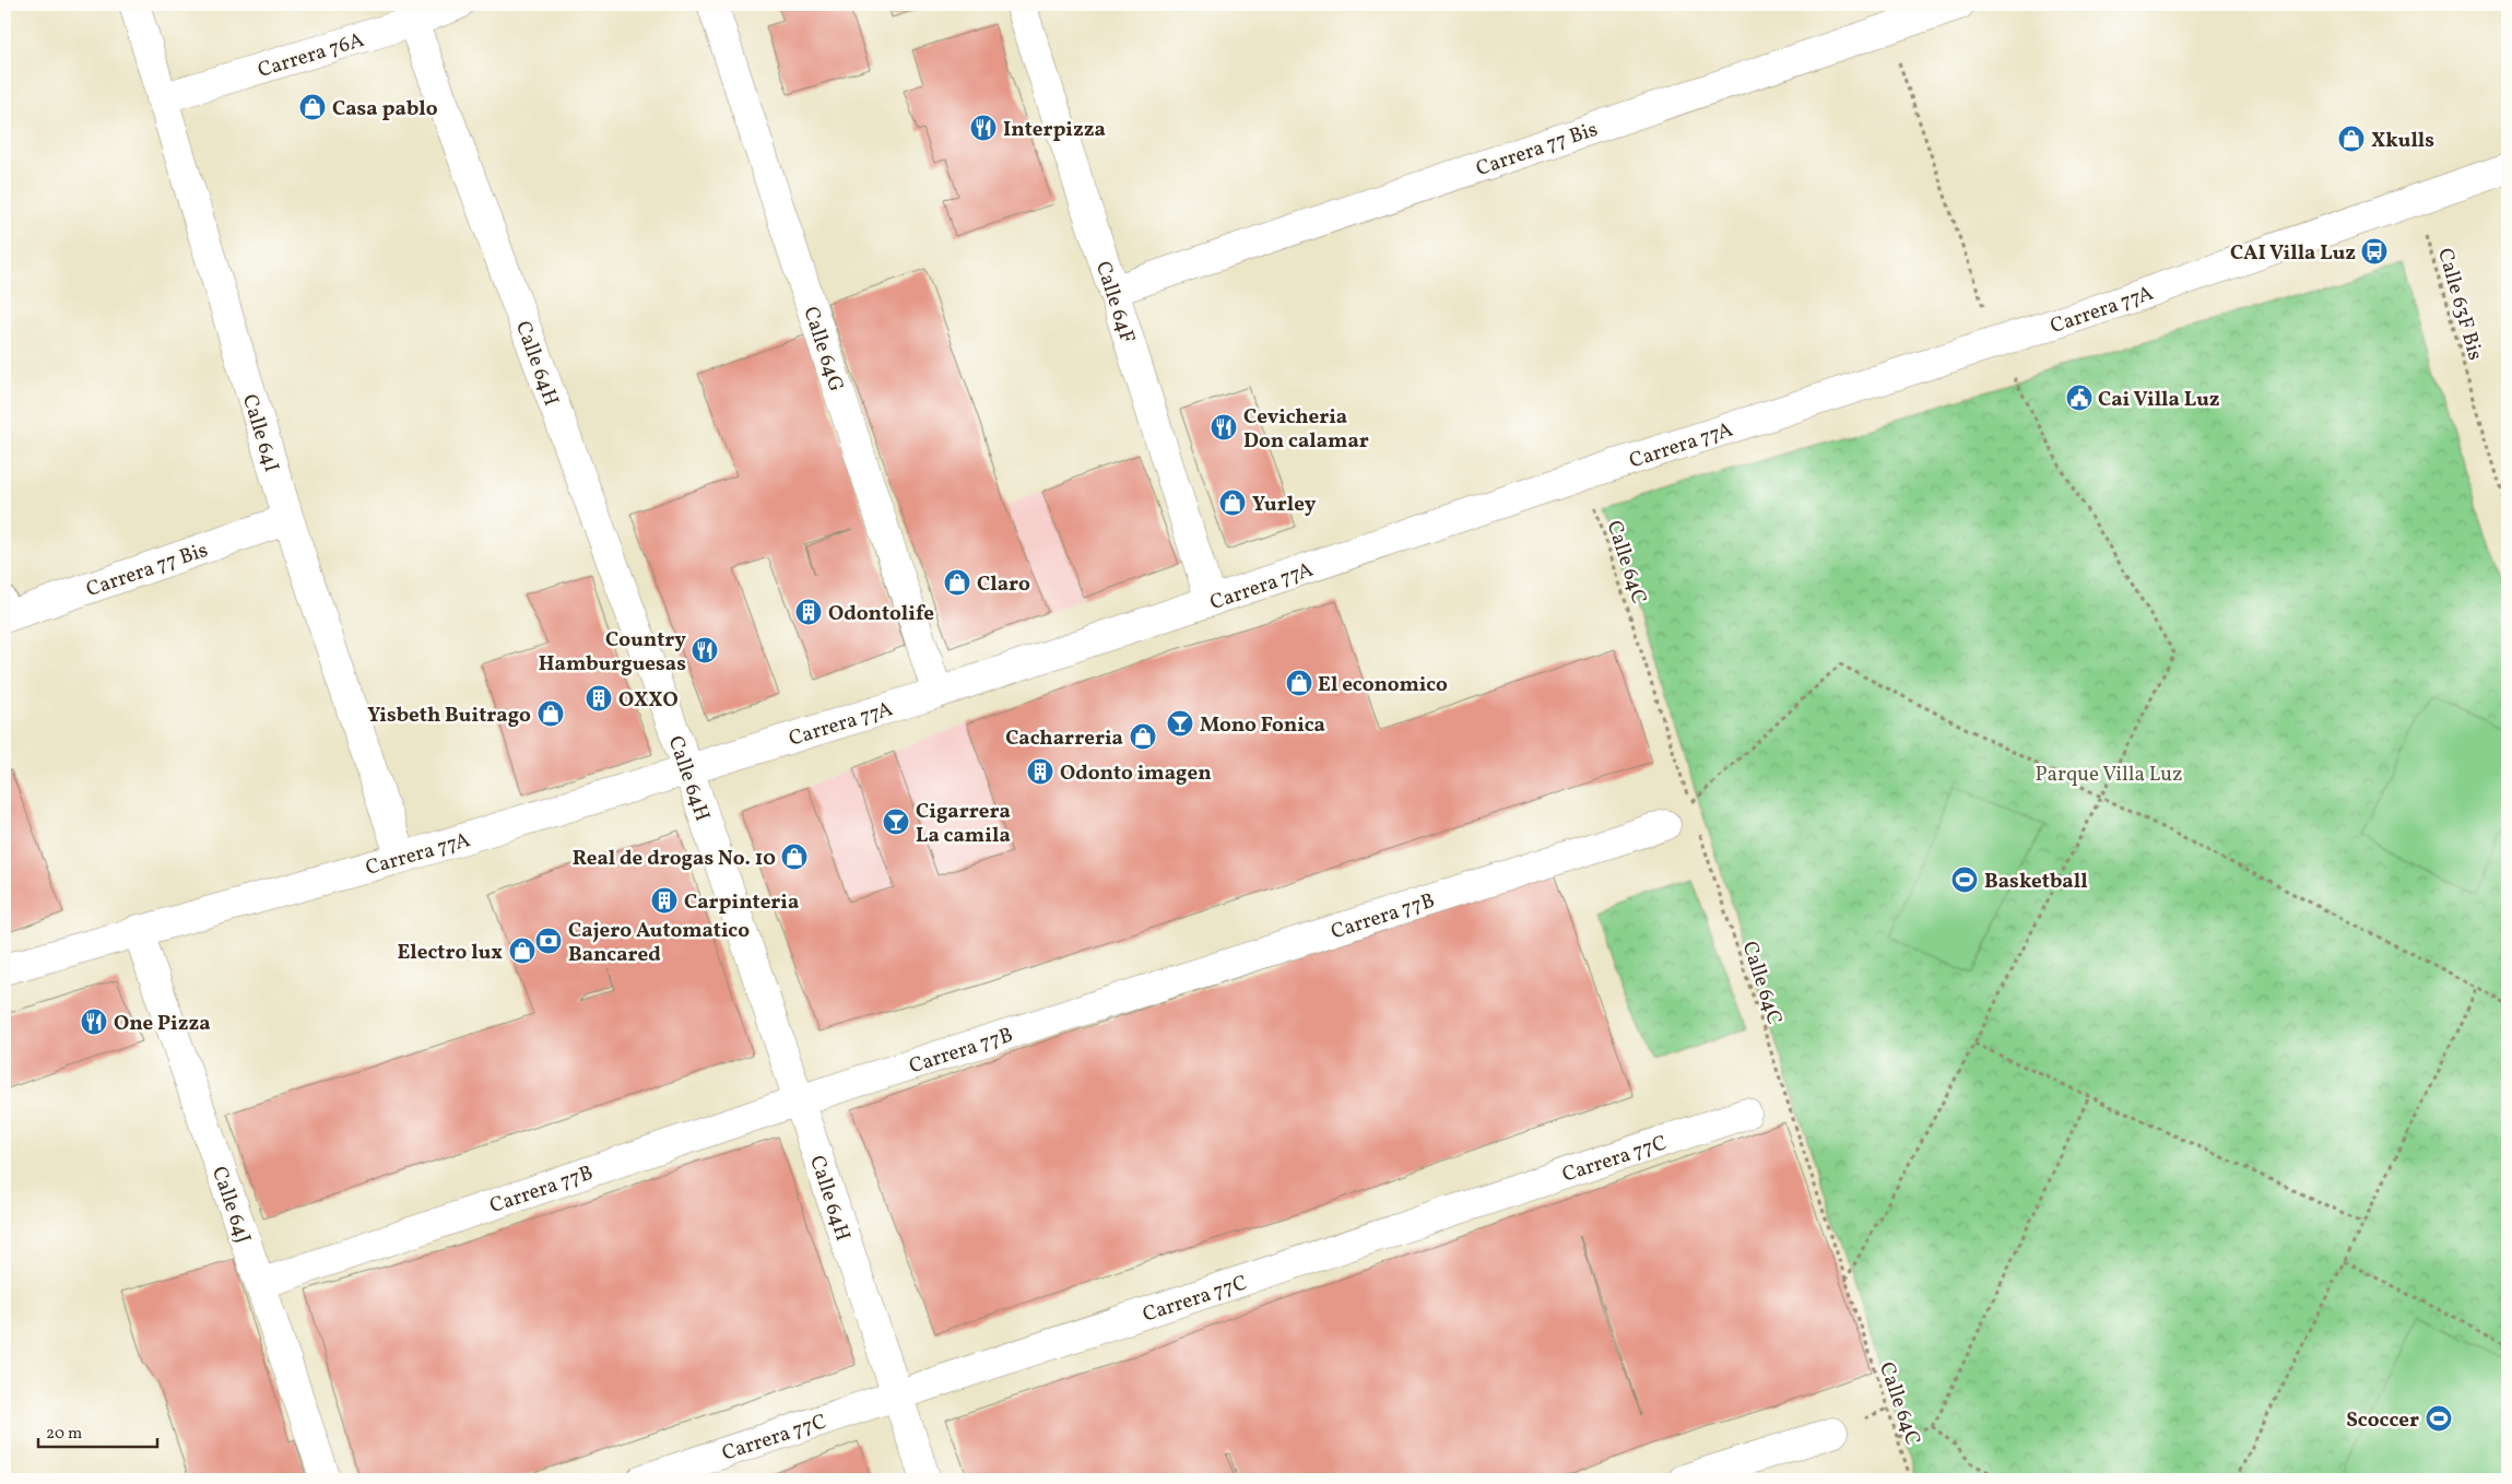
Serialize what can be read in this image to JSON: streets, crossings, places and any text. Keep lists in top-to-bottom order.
{
  "streets": {
    "street": [
      "Carrera 76A",
      "Carrera 77 Bis",
      "Calle 64F",
      "Carrera 77A",
      "Calle 64G",
      "Calle 64H",
      "Calle 64I",
      "Carrera 77B",
      "Carrera 77C",
      "Calle 64J"
    ],
    "path": ["Calle 63F Bis", "Calle 64C"]
  },
  "crossings": [
    ["Carrera 76A", "Calle 64H"],
    ["Carrera 76A", "Calle 64I"],
    ["Carrera 77 Bis", "Calle 64F"],
    ["Carrera 77 Bis", "Calle 64I"],
    ["Calle 64F", "Carrera 77A"],
    ["Carrera 77A", "Calle 64G"],
    ["Carrera 77A", "Calle 64H"],
    ["Carrera 77A", "Calle 64I"],
    ["Carrera 77A", "Calle 64J"],
    ["Calle 64H", "Carrera 77B"],
    ["Calle 64H", "Carrera 77C"],
    ["Carrera 77B", "Calle 64J"]
  ],
  "parks": ["Parque Villa Luz"],
  "places": {
    "shop": [
      "Casa pablo",
      "Xkulls",
      "Yurley",
      "Claro",
      "El economico",
      "Yisbeth Buitrago",
      "Cacharreria",
      "Real de drogas No. 10",
      "Electro lux"
    ],
    "restaurant": [
      "Interpizza",
      "Cevicheria Don calamar",
      "Country Hamburguesas",
      "One Pizza"
    ],
    "bus stop": ["CAI Villa Luz"],
    "public building": ["Cai Villa Luz"],
    "building": [
      "Odontolife",
      "OXXO",
      "Odonto imagen",
      "Carpinteria"
    ],
    "bar": ["Mono Fonica", "Cigarrera La camila"],
    "sports": ["Basketball", "Scoccer"],
    "bank": ["Cajero Automatico Bancared"]
  },
  "scale_bar": "20 m"
}
